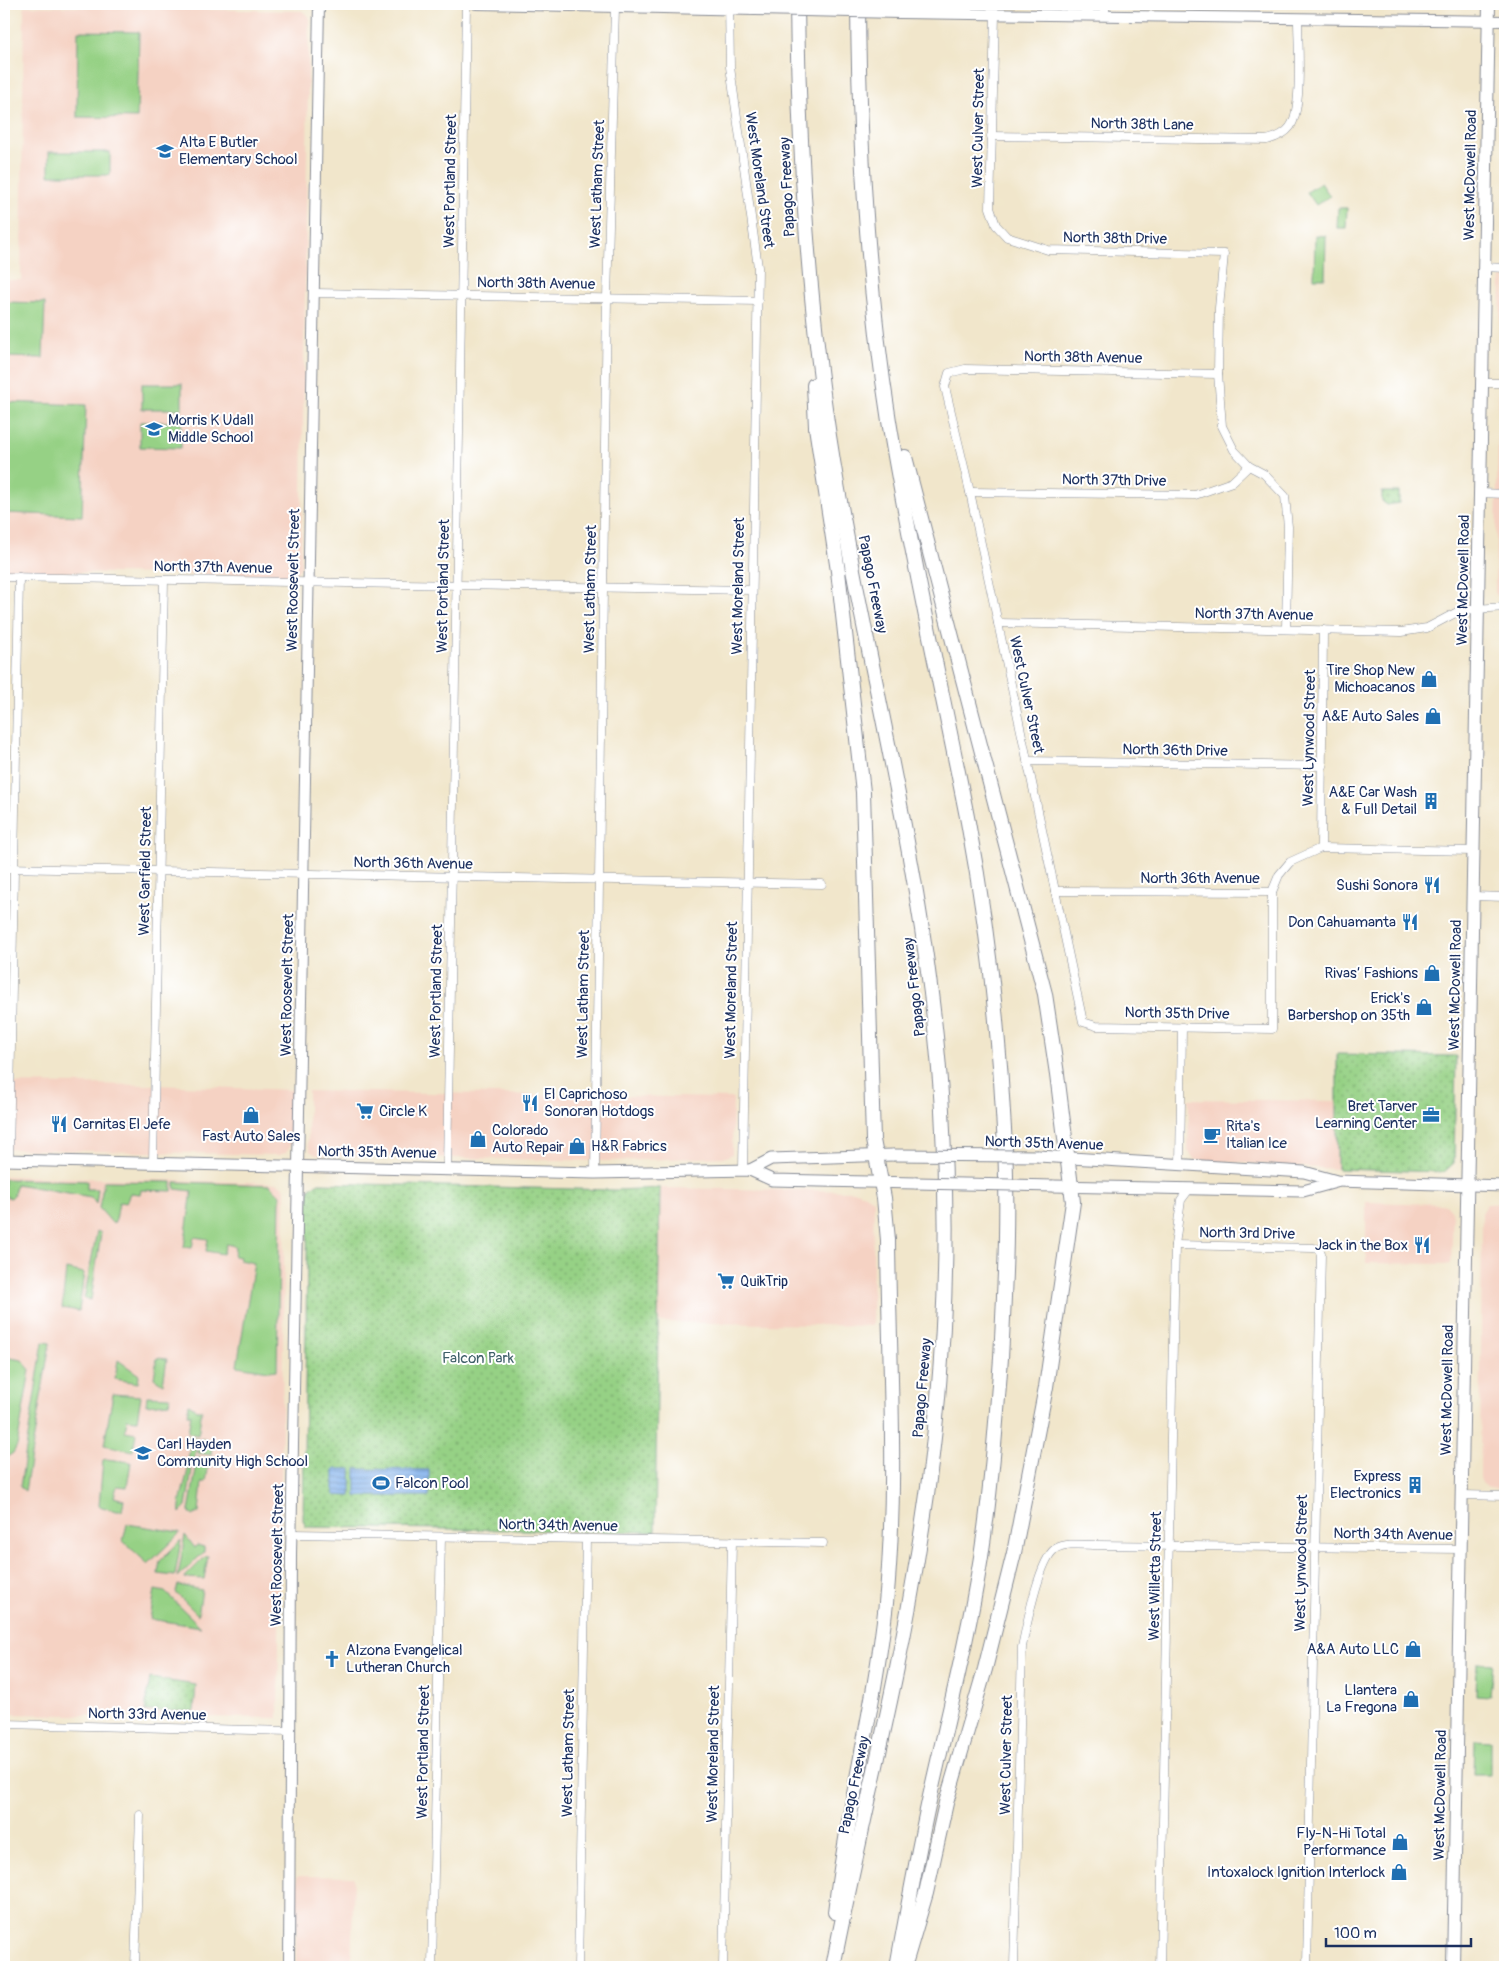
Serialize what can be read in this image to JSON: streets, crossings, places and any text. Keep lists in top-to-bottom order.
{
  "streets": {
    "highway": ["Papago Freeway"],
    "main road": ["West McDowell Road", "North 35th Avenue"],
    "street": [
      "North 38th Lane",
      "West Culver Street",
      "West Moreland Street",
      "West Portland Street",
      "West Latham Street",
      "North 38th Drive",
      "North 38th Avenue",
      "North 37th Drive",
      "North 37th Avenue",
      "West Roosevelt Street",
      "West Lynwood Street",
      "North 36th Drive",
      "North 36th Avenue",
      "West Garfield Street",
      "North 35th Drive",
      "North 3rd Drive",
      "North 34th Avenue",
      "West Willetta Street",
      "North 33rd Avenue"
    ]
  },
  "crossings": [
    ["North 38th Lane", "West Culver Street"],
    ["West Culver Street", "North 38th Drive"],
    ["West Culver Street", "North 38th Avenue"],
    ["West Culver Street", "North 37th Drive"],
    ["West Culver Street", "North 37th Avenue"],
    ["West Culver Street", "North 36th Drive"],
    ["West Culver Street", "North 36th Avenue"],
    ["West Culver Street", "North 35th Drive"],
    ["West Culver Street", "North 34th Avenue"],
    ["West McDowell Road", "North 37th Avenue"],
    ["West McDowell Road", "North 36th Avenue"],
    ["West McDowell Road", "North 35th Avenue"],
    ["West McDowell Road", "North 34th Avenue"],
    ["West Moreland Street", "North 38th Avenue"],
    ["West Moreland Street", "North 37th Avenue"],
    ["West Moreland Street", "North 36th Avenue"],
    ["West Moreland Street", "North 35th Avenue"],
    ["West Moreland Street", "North 34th Avenue"],
    ["West Portland Street", "North 38th Avenue"],
    ["West Portland Street", "North 37th Avenue"],
    ["West Portland Street", "North 36th Avenue"],
    ["West Portland Street", "North 35th Avenue"],
    ["West Portland Street", "North 34th Avenue"],
    ["West Latham Street", "North 38th Avenue"],
    ["West Latham Street", "North 37th Avenue"],
    ["West Latham Street", "North 36th Avenue"],
    ["West Latham Street", "North 35th Avenue"],
    ["West Latham Street", "North 34th Avenue"],
    ["North 38th Drive", "North 38th Avenue"],
    ["North 38th Avenue", "West Roosevelt Street"],
    ["North 37th Avenue", "West Roosevelt Street"],
    ["North 37th Avenue", "West Lynwood Street"],
    ["North 37th Avenue", "West Garfield Street"],
    ["West Roosevelt Street", "North 36th Avenue"],
    ["West Roosevelt Street", "North 35th Avenue"],
    ["West Roosevelt Street", "North 34th Avenue"],
    ["West Roosevelt Street", "North 33rd Avenue"],
    ["West Lynwood Street", "North 36th Drive"],
    ["West Lynwood Street", "North 36th Avenue"],
    ["West Lynwood Street", "North 3rd Drive"],
    ["West Lynwood Street", "North 34th Avenue"],
    ["North 36th Avenue", "West Garfield Street"],
    ["North 36th Avenue", "North 35th Drive"],
    ["West Garfield Street", "North 35th Avenue"],
    ["North 35th Avenue", "West Willetta Street"],
    ["North 3rd Drive", "West Willetta Street"],
    ["North 34th Avenue", "West Willetta Street"]
  ],
  "parks": ["Falcon Park"],
  "places": {
    "school or university": ["Alta E Butler Elementary School", "Morris K Udall Middle School", "Carl Hayden Community High School"],
    "shop": [
      "Tire Shop New Michoacanos",
      "A&E Auto Sales",
      "Rivas’ Fashions",
      "Erick's Barbershop on 35th",
      "Fast Auto Sales",
      "Colorado Auto Repair",
      "H&R Fabrics",
      "A&A Auto LLC",
      "Llantera La Fregona",
      "Fly-N-Hi Total Performance",
      "Intoxalock Ignition Interlock"
    ],
    "building": ["A&E Car Wash & Full Detail", "Express Electronics"],
    "restaurant": [
      "Sushi Sonora",
      "Don Cahuamanta",
      "El Caprichoso Sonoran Hotdogs",
      "Carnitas El Jefe",
      "Jack in the Box"
    ],
    "supermarket": ["Circle K", "QuikTrip"],
    "office": ["Bret Tarver Learning Center"],
    "cafe": ["Rita's Italian Ice"],
    "sports": ["Falcon Pool"],
    "church": ["Alzona Evangelical Lutheran Church"]
  },
  "scale_bar": "100 m"
}
